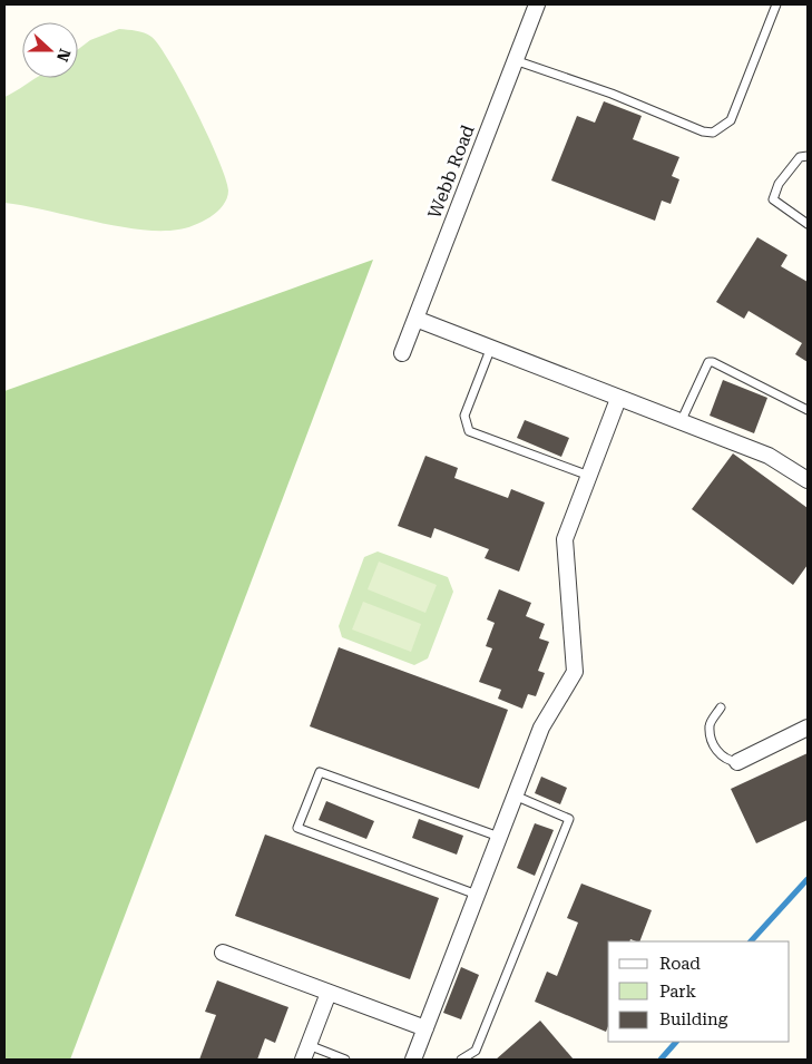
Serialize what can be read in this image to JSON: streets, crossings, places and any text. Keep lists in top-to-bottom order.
{
  "streets": {
    "street": ["Webb Road"]
  },
  "legend": ["Road", "Park", "Building"],
  "north": "right"
}
